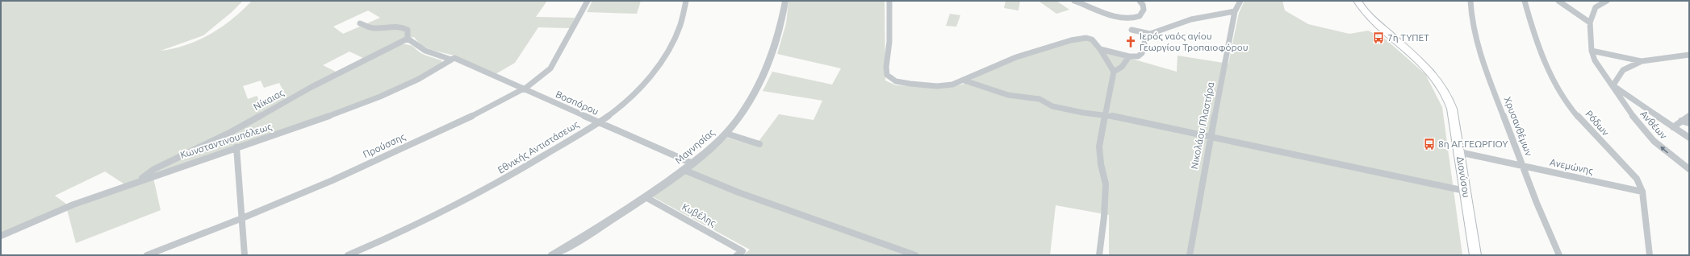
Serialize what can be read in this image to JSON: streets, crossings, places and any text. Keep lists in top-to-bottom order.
{
  "streets": {
    "main road": ["Διονύσου"],
    "street": [
      "Νίκαιας",
      "Βοσπόρου",
      "Ρόδων",
      "Ανθέων",
      "Νικολάου Πλαστήρα",
      "Χρυσανθέμων",
      "Κωνσταντινουπόλεως",
      "Προύσσης",
      "Μαγνησίας",
      "Εθνικής Αντιστάσεως",
      "Ανεμώνης",
      "Κυβέλης"
    ]
  },
  "crossings": [
    ["Νίκαιας", "Βοσπόρου"],
    ["Νίκαιας", "Κωνσταντινουπόλεως"],
    ["Βοσπόρου", "Κωνσταντινουπόλεως"],
    ["Βοσπόρου", "Προύσσης"],
    ["Βοσπόρου", "Μαγνησίας"],
    ["Βοσπόρου", "Εθνικής Αντιστάσεως"],
    ["Ρόδων", "Ανεμώνης"],
    ["Χρυσανθέμων", "Ανεμώνης"],
    ["Μαγνησίας", "Κυβέλης"],
    ["Ανεμώνης", "Διονύσου"]
  ],
  "places": {
    "bus stop": ["7η ΤΥΠΕΤ", "8η ΑΓ.ΓΕΩΡΓΙΟΥ"],
    "church": ["Ιερός ναός αγίου Γεωργίου Τροπαιοφόρου"]
  }
}
